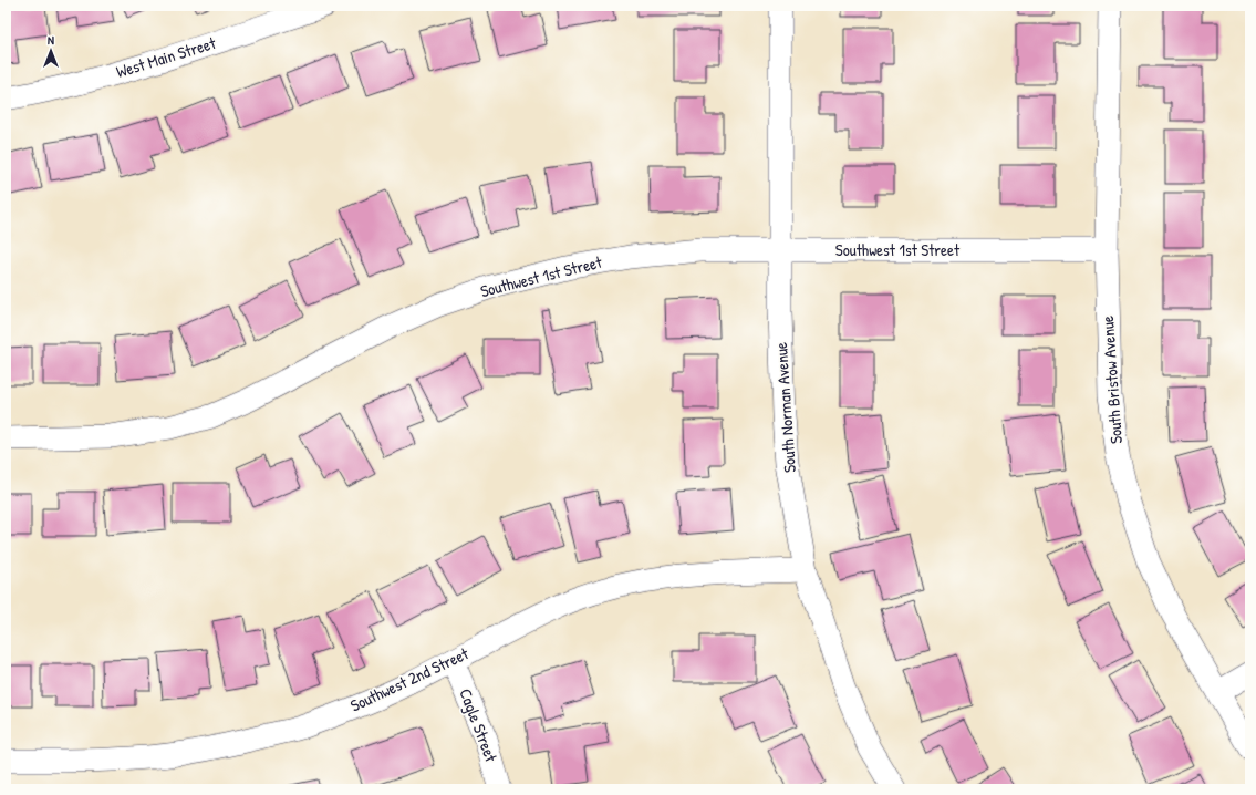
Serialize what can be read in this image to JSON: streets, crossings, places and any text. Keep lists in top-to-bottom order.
{
  "streets": {
    "street": [
      "West Main Street",
      "Southwest 1st Street",
      "South Bristow Avenue",
      "South Norman Avenue",
      "Southwest 2nd Street",
      "Cagle Street"
    ]
  },
  "crossings": [
    ["Southwest 1st Street", "South Bristow Avenue"],
    ["Southwest 1st Street", "South Norman Avenue"],
    ["South Norman Avenue", "Southwest 2nd Street"],
    ["Southwest 2nd Street", "Cagle Street"]
  ],
  "north": "top"
}
